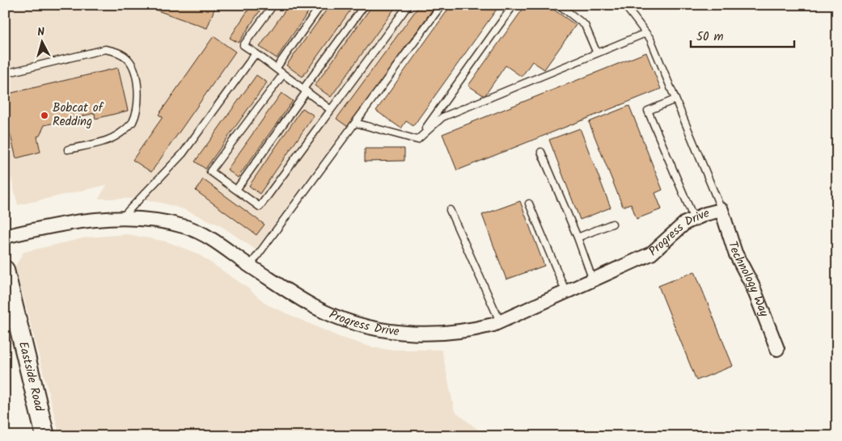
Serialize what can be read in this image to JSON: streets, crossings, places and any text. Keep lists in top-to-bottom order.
{
  "streets": {
    "street": ["Progress Drive", "Technology Way", "Eastside Road"]
  },
  "crossings": [
    ["Progress Drive", "Technology Way"]
  ],
  "places": ["Bobcat of Redding"],
  "scale_bar": "50 m",
  "north": "top"
}
